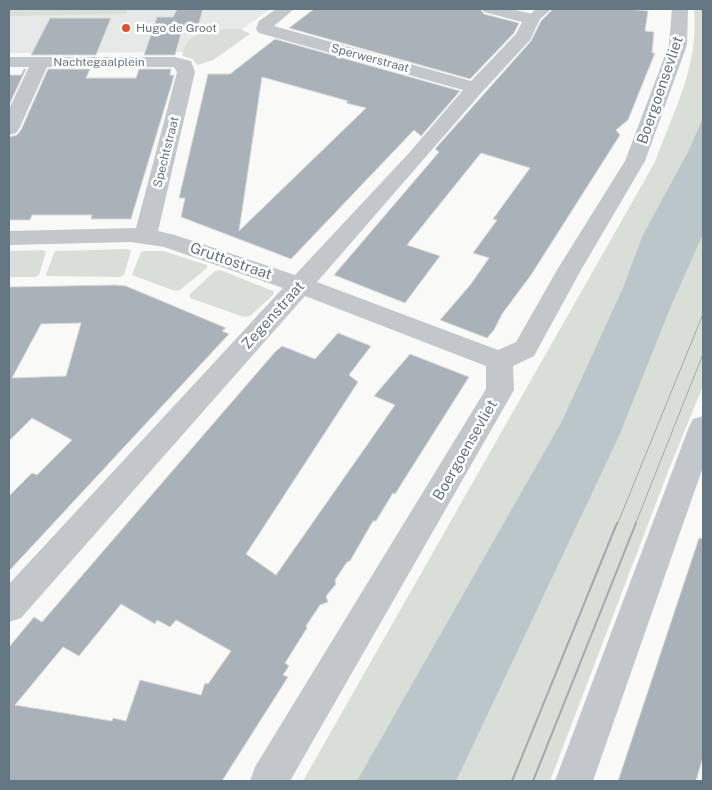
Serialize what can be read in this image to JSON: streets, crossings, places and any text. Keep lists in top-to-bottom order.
{
  "streets": {
    "street": [
      "Sperwerstraat",
      "Nachtegaalplein",
      "Boergoensevliet",
      "Spechtstraat",
      "Gruttostraat",
      "Zegenstraat"
    ]
  },
  "crossings": [
    ["Sperwerstraat", "Zegenstraat"],
    ["Nachtegaalplein", "Spechtstraat"],
    ["Boergoensevliet", "Gruttostraat"],
    ["Spechtstraat", "Gruttostraat"],
    ["Gruttostraat", "Zegenstraat"]
  ],
  "places": ["Hugo de Groot"]
}
